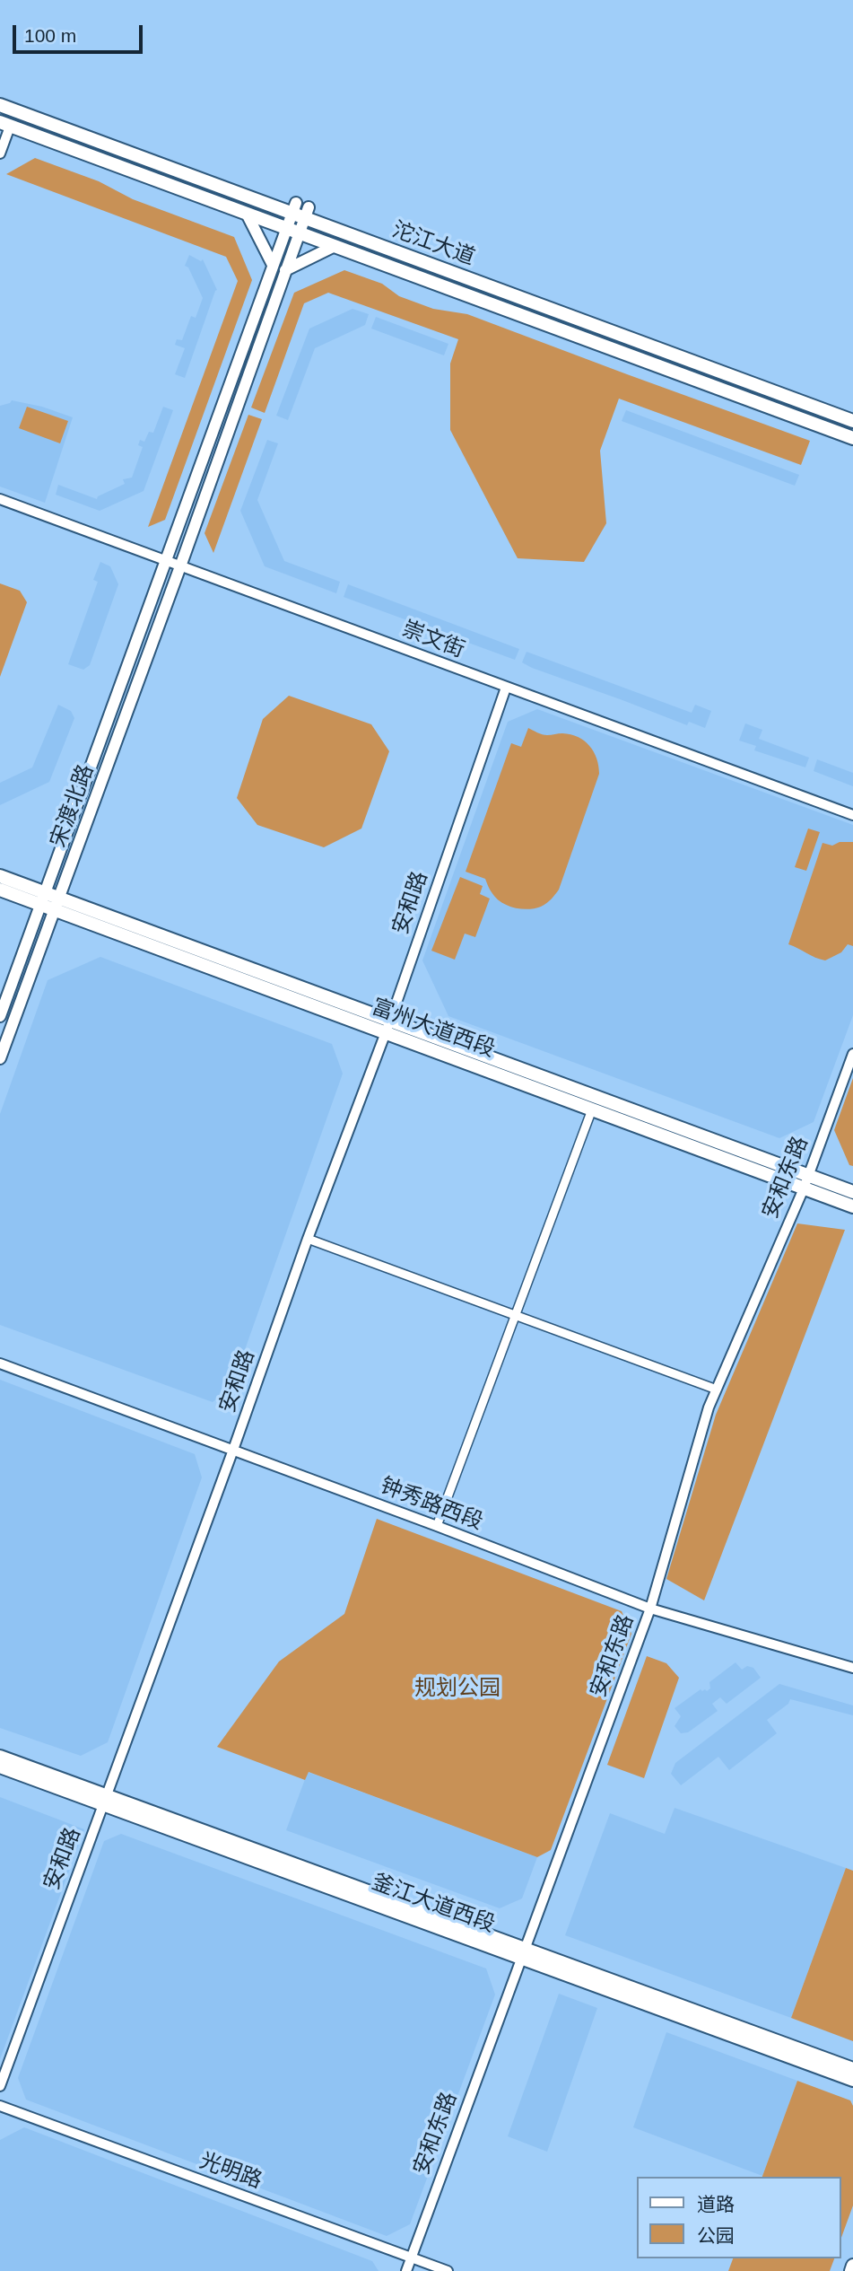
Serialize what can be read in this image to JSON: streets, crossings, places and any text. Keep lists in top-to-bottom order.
{
  "streets": {
    "main road": [
      "沱江大道",
      "宋渡北路",
      "富州大道西段",
      "釜江大道西段"
    ],
    "street": [
      "崇文街",
      "安和路",
      "安和东路",
      "钟秀路西段",
      "光明路"
    ]
  },
  "crossings": [
    ["沱江大道", "宋渡北路"],
    ["崇文街", "宋渡北路"],
    ["崇文街", "安和路"],
    ["宋渡北路", "富州大道西段"],
    ["安和路", "富州大道西段"],
    ["安和路", "钟秀路西段"],
    ["安和路", "釜江大道西段"],
    ["富州大道西段", "安和东路"],
    ["安和东路", "钟秀路西段"],
    ["安和东路", "釜江大道西段"],
    ["安和东路", "光明路"]
  ],
  "parks": ["规划公园"],
  "legend": ["道路", "公园"],
  "scale_bar": "100 m"
}
